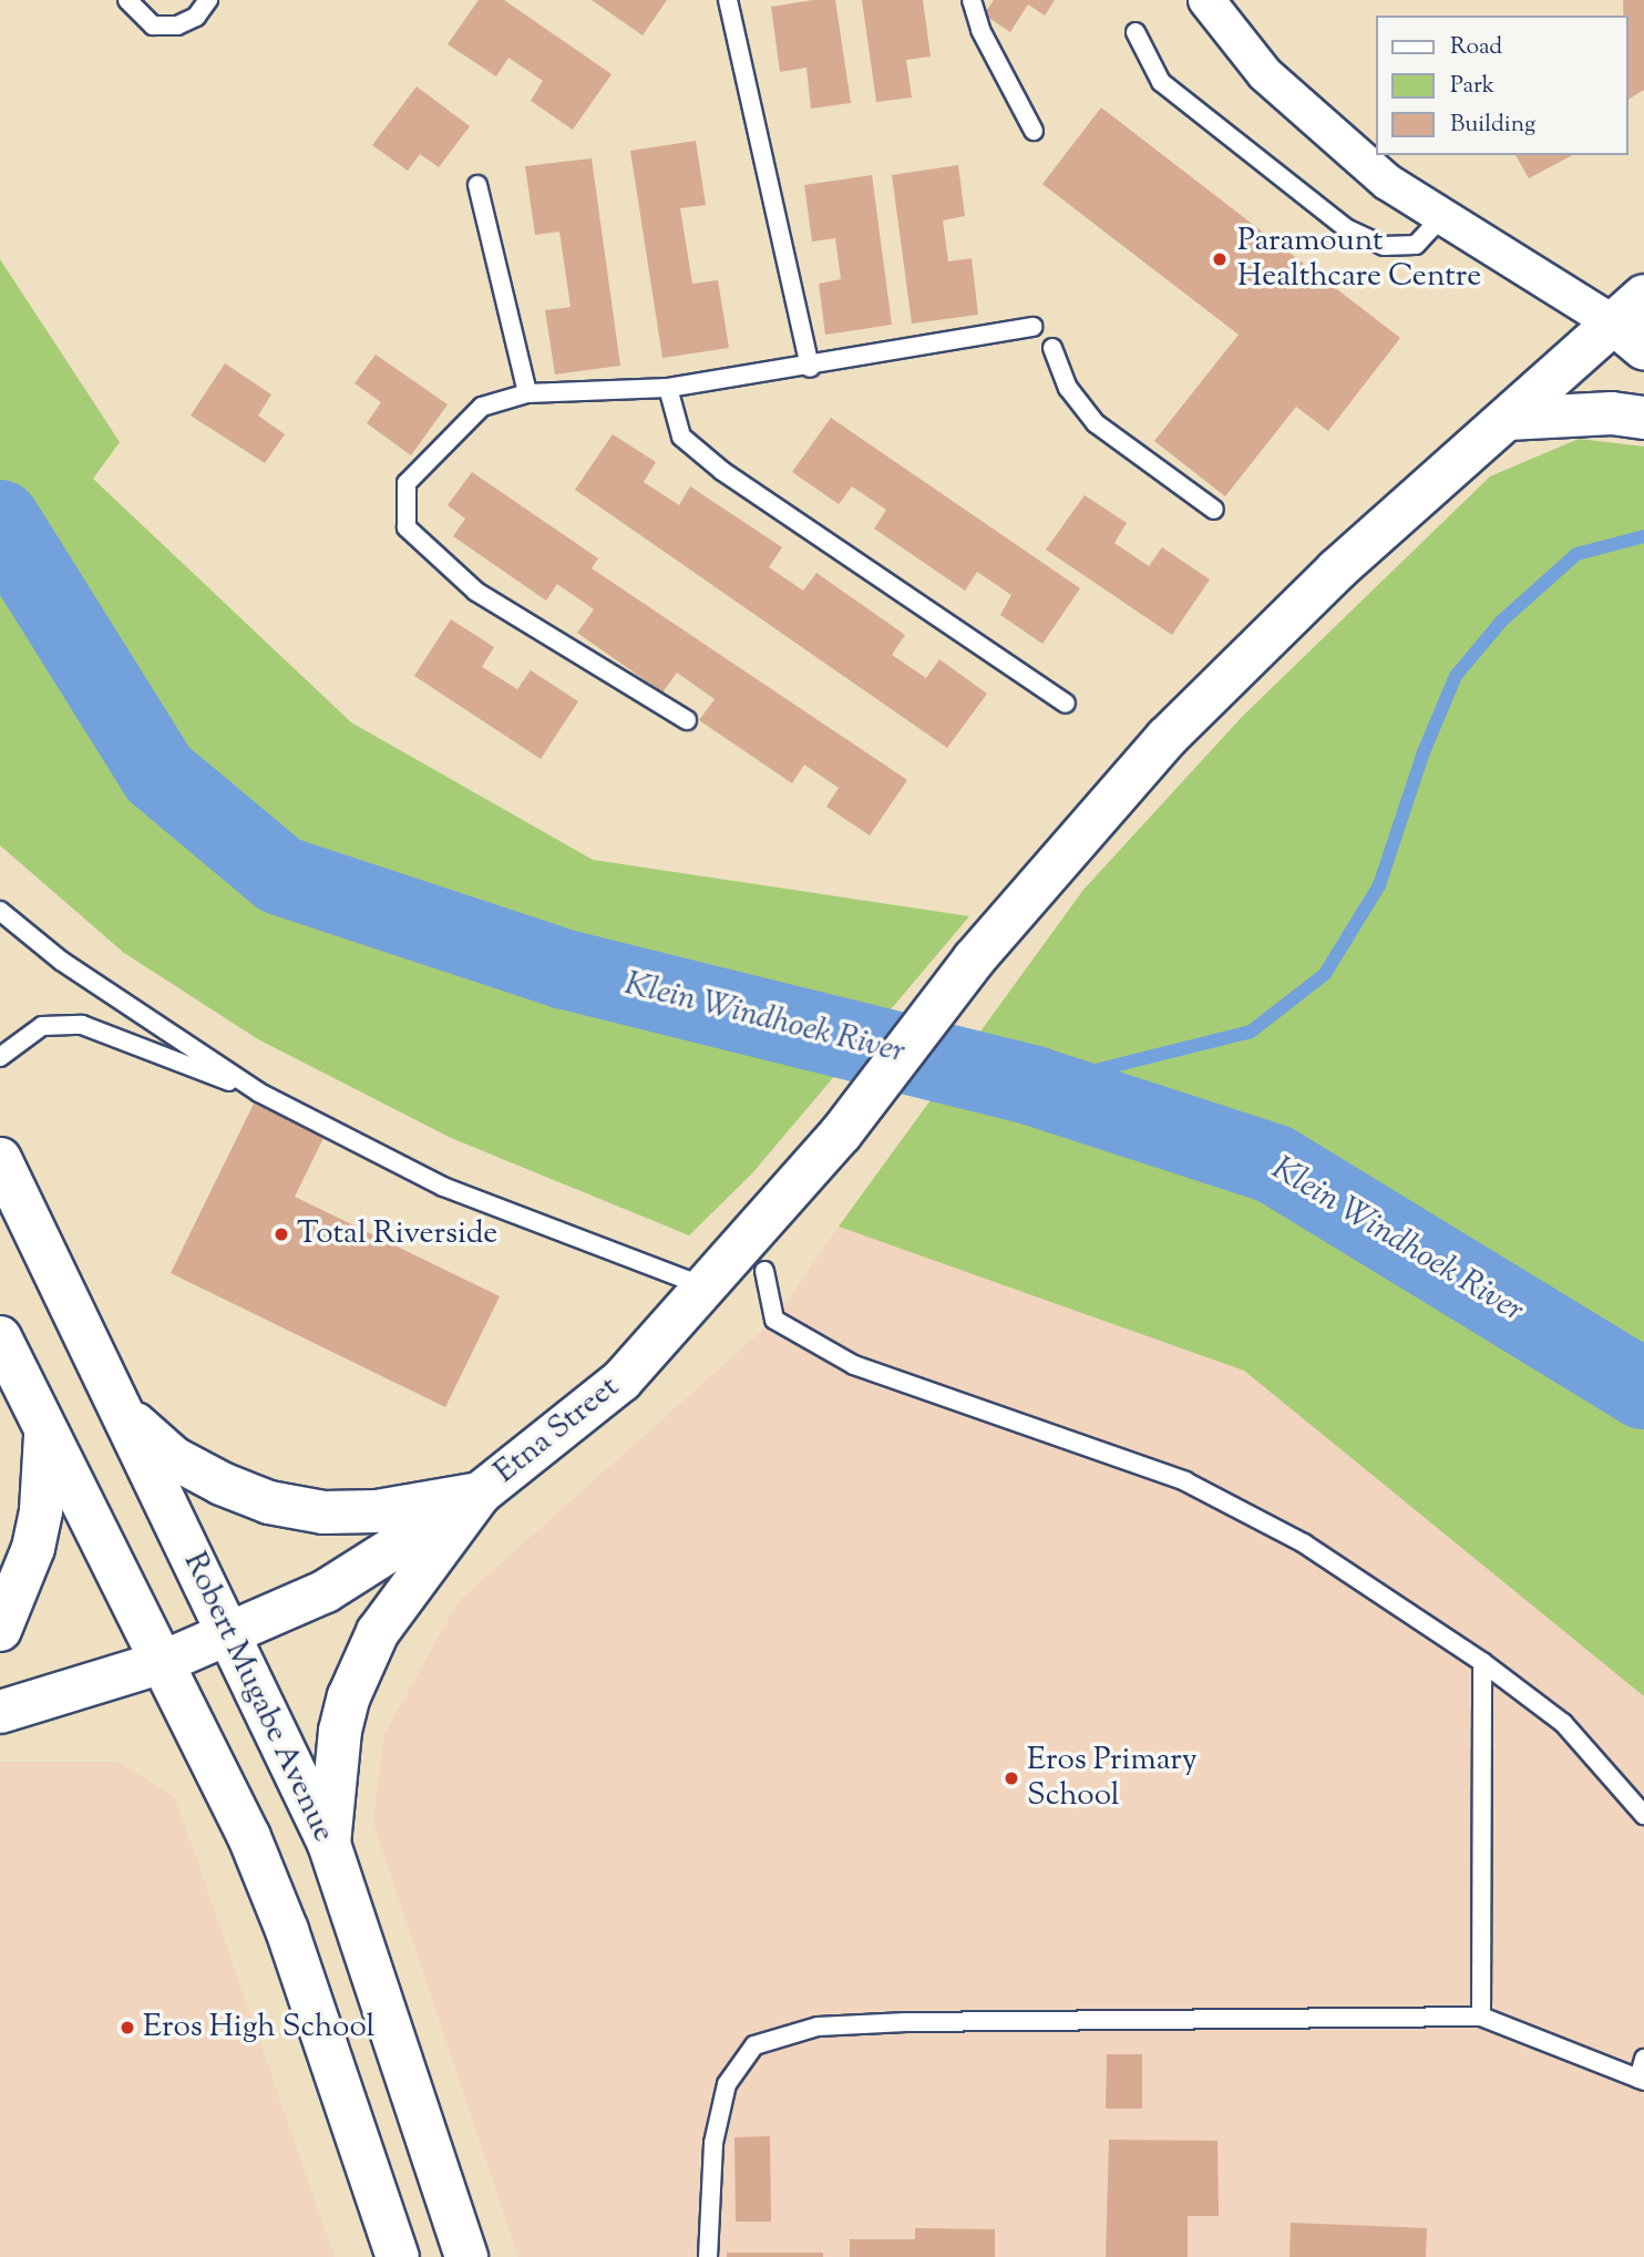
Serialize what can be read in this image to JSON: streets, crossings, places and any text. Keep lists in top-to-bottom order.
{
  "streets": {
    "main road": ["Etna Street", "Robert Mugabe Avenue"]
  },
  "crossings": [
    ["Etna Street", "Robert Mugabe Avenue"]
  ],
  "water": ["Klein Windhoek River"],
  "places": [
    "Paramount Healthcare Centre",
    "Total Riverside",
    "Eros Primary School",
    "Eros High School"
  ],
  "legend": ["Road", "Park", "Building"]
}
